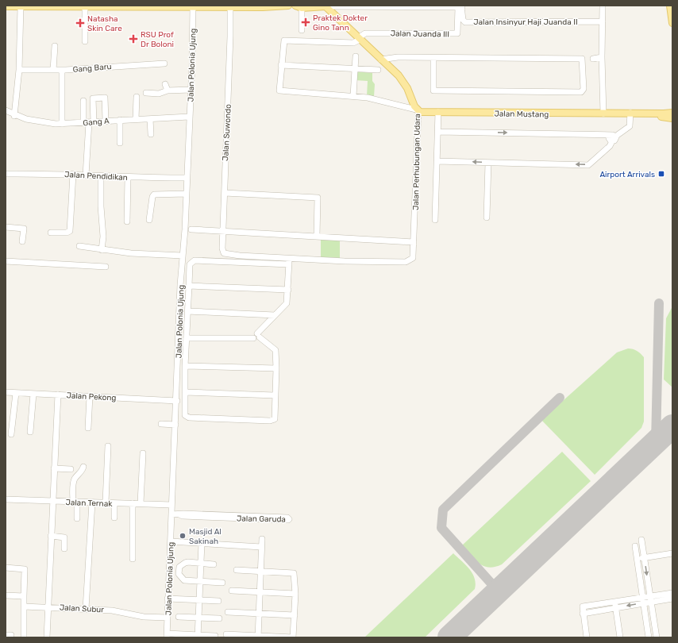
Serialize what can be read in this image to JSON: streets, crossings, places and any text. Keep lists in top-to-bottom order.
{
  "streets": {
    "main road": ["Jalan Mustang", "Jalan Perhubungan Udara"],
    "street": [
      "Jalan Insinyur Haji Juanda II",
      "Jalan Juanda III",
      "Jalan Polonia Ujung",
      "Gang Baru",
      "Gang A",
      "Jalan Suwondo",
      "Jalan Pendidikan",
      "Jalan Pekong",
      "Jalan Ternak",
      "Jalan Garuda",
      "Jalan Subur"
    ]
  },
  "crossings": [
    ["Jalan Insinyur Haji Juanda II", "Jalan Juanda III"],
    ["Jalan Juanda III", "Jalan Perhubungan Udara"],
    ["Jalan Polonia Ujung", "Gang A"],
    ["Jalan Polonia Ujung", "Jalan Pendidikan"],
    ["Jalan Polonia Ujung", "Jalan Pekong"],
    ["Jalan Polonia Ujung", "Jalan Ternak"],
    ["Jalan Polonia Ujung", "Jalan Garuda"],
    ["Jalan Polonia Ujung", "Jalan Subur"],
    ["Jalan Mustang", "Jalan Perhubungan Udara"],
    ["Jalan Suwondo", "Jalan Perhubungan Udara"]
  ],
  "places": {
    "health": ["Praktek Dokter Gino Tann", "Natasha Skin Care", "RSU Prof Dr Boloni"],
    "transit": ["Airport Arrivals"],
    "other": ["Masjid Al Sakinah"]
  }
}
